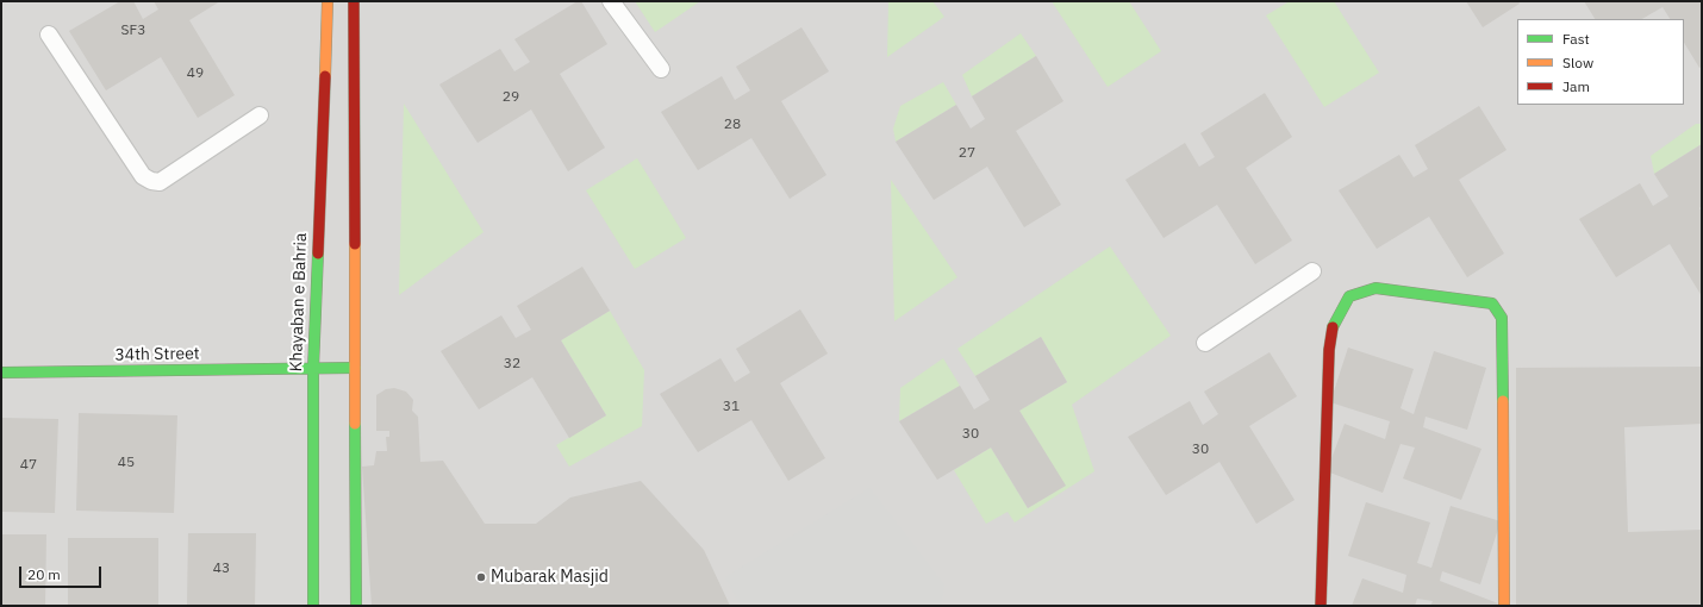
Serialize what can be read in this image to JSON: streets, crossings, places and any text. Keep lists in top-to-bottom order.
{
  "streets": {
    "street": ["Khayaban e Bahria", "34th Street"]
  },
  "crossings": [
    ["Khayaban e Bahria", "34th Street"]
  ],
  "places": ["Mubarak Masjid"],
  "house_numbers": [
    "SF3",
    "49",
    "29",
    "28",
    "27",
    "32",
    "31",
    "30",
    "30",
    "45",
    "47",
    "43"
  ],
  "legend": ["Fast", "Slow", "Jam"],
  "scale_bar": "20 m"
}
